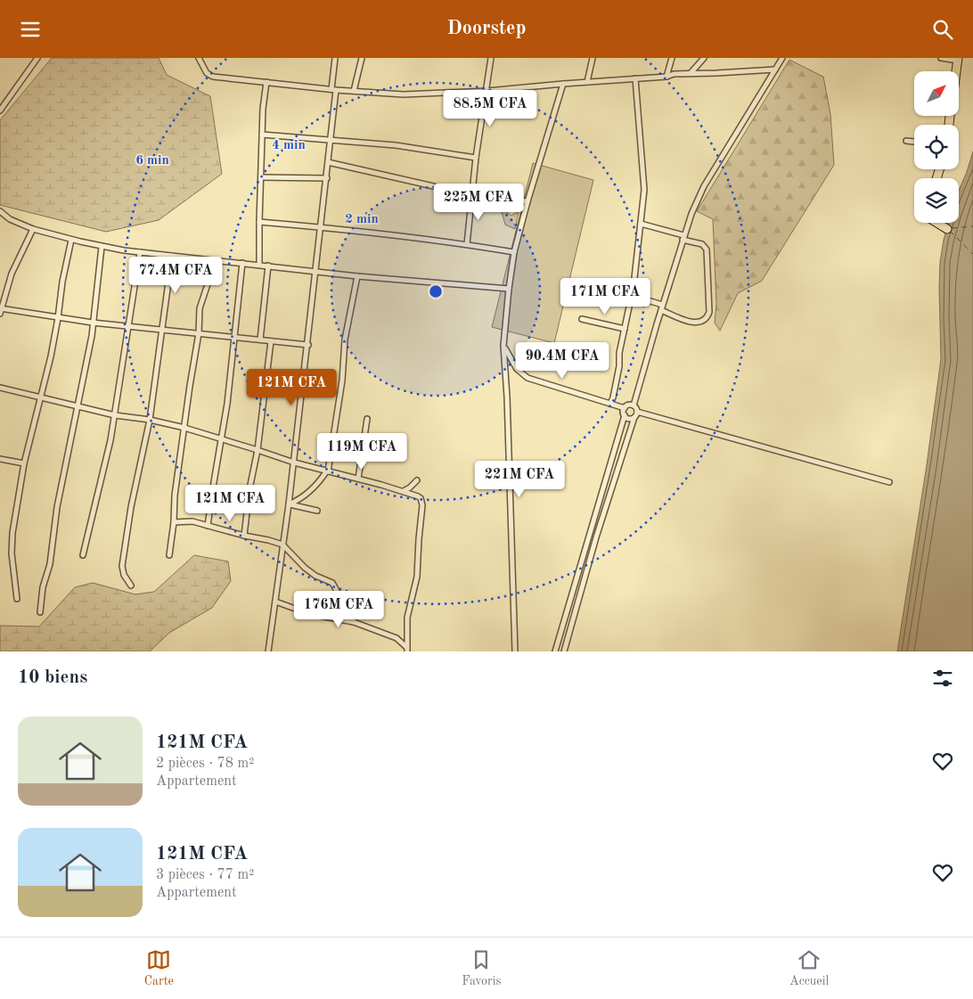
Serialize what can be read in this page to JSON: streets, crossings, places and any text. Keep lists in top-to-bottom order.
{
  "north": "top right",
  "page": {
    "header": "Doorstep",
    "price": [
      "88.5M CFA",
      "225M CFA",
      "77.4M CFA",
      "171M CFA",
      "90.4M CFA",
      "121M CFA",
      "119M CFA",
      "221M CFA",
      "121M CFA",
      "176M CFA"
    ],
    "heading": "10 biens",
    "list": [
      {
        "name": "121M CFA",
        "note": "2 pièces · 78 m² · Appartement"
      },
      {
        "name": "121M CFA",
        "note": "3 pièces · 77 m² · Appartement"
      }
    ],
    "tabs": ["Carte", "Favoris", "Accueil"]
  },
  "rings": ["4 min", "6 min", "2 min"]
}
